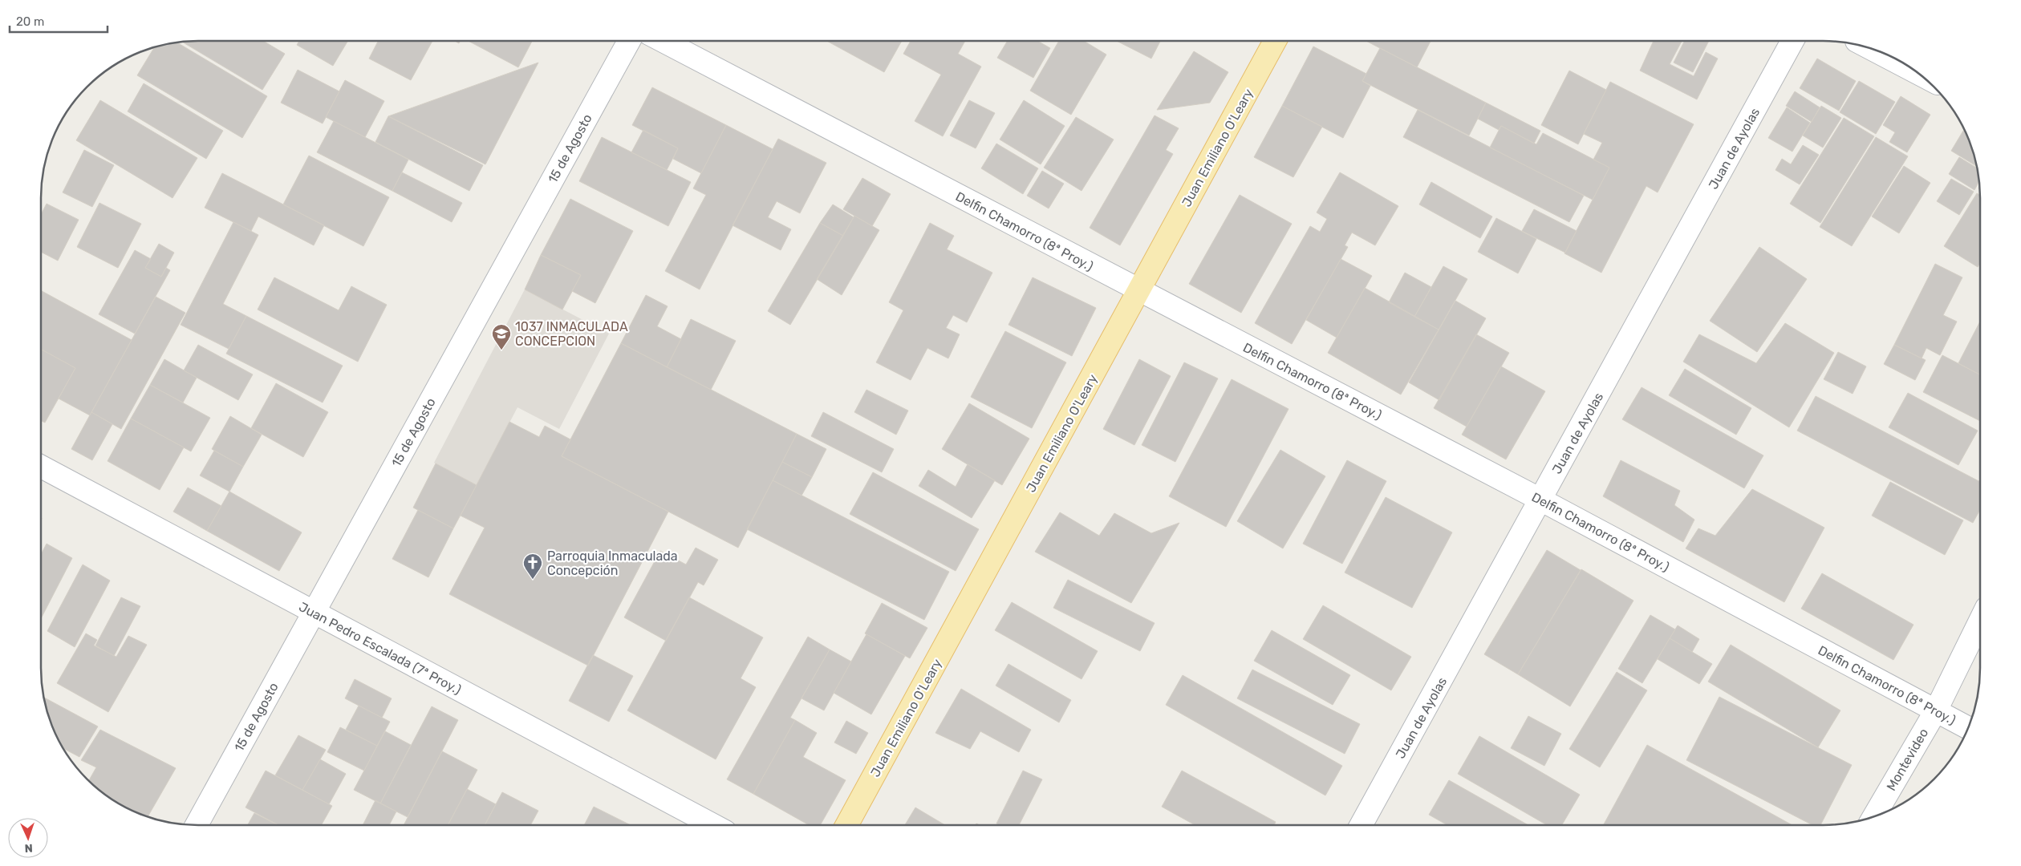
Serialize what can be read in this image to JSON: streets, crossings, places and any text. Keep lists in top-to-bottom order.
{
  "streets": {
    "main road": ["Juan Emiliano O'Leary"],
    "street": [
      "15 de Agosto",
      "Juan de Ayolas",
      "Delfin Chamorro (8ª Proy.)",
      "Juan Pedro Escalada (7ª Proy.)",
      "Montevideo"
    ]
  },
  "crossings": [
    ["Juan Emiliano O'Leary", "Delfin Chamorro (8ª Proy.)"],
    ["15 de Agosto", "Juan Pedro Escalada (7ª Proy.)"],
    ["Juan de Ayolas", "Delfin Chamorro (8ª Proy.)"],
    ["Delfin Chamorro (8ª Proy.)", "Montevideo"]
  ],
  "places": {
    "school or university": ["1037 INMACULADA CONCEPCION"],
    "church": ["Parroquia Inmaculada Concepción"]
  },
  "scale_bar": "20 m",
  "north": "bottom"
}
